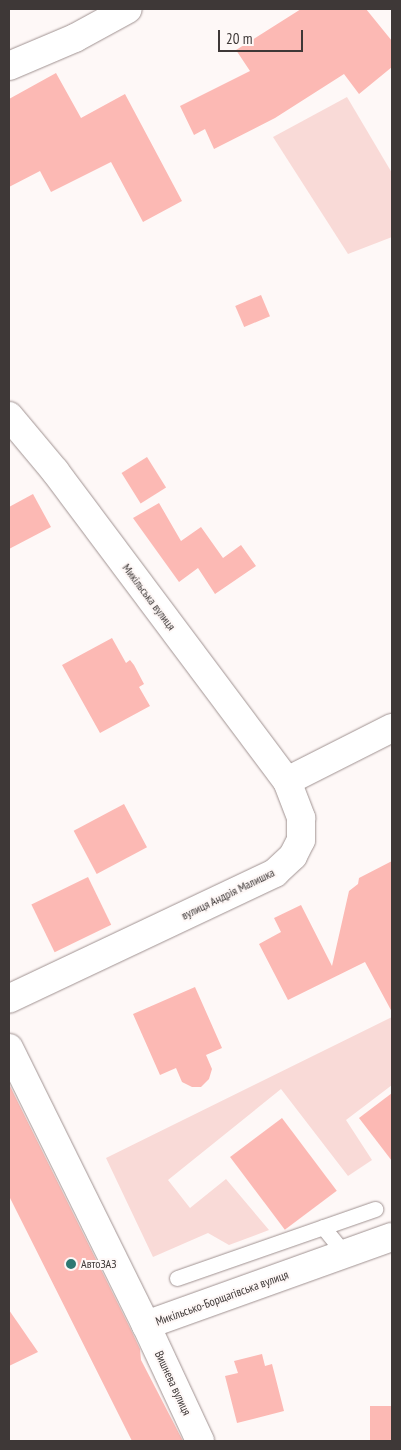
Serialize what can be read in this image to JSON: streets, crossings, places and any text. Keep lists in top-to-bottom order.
{
  "streets": {
    "street": [
      "Микільська вулиця",
      "вулиця Андрія Малишка",
      "Микільсько-Борщагівська вулиця",
      "Вишнева вулиця"
    ]
  },
  "crossings": [
    ["Микільська вулиця", "вулиця Андрія Малишка"],
    ["Микільсько-Борщагівська вулиця", "Вишнева вулиця"]
  ],
  "places": ["АвтоЗАЗ"],
  "scale_bar": "20 m"
}
